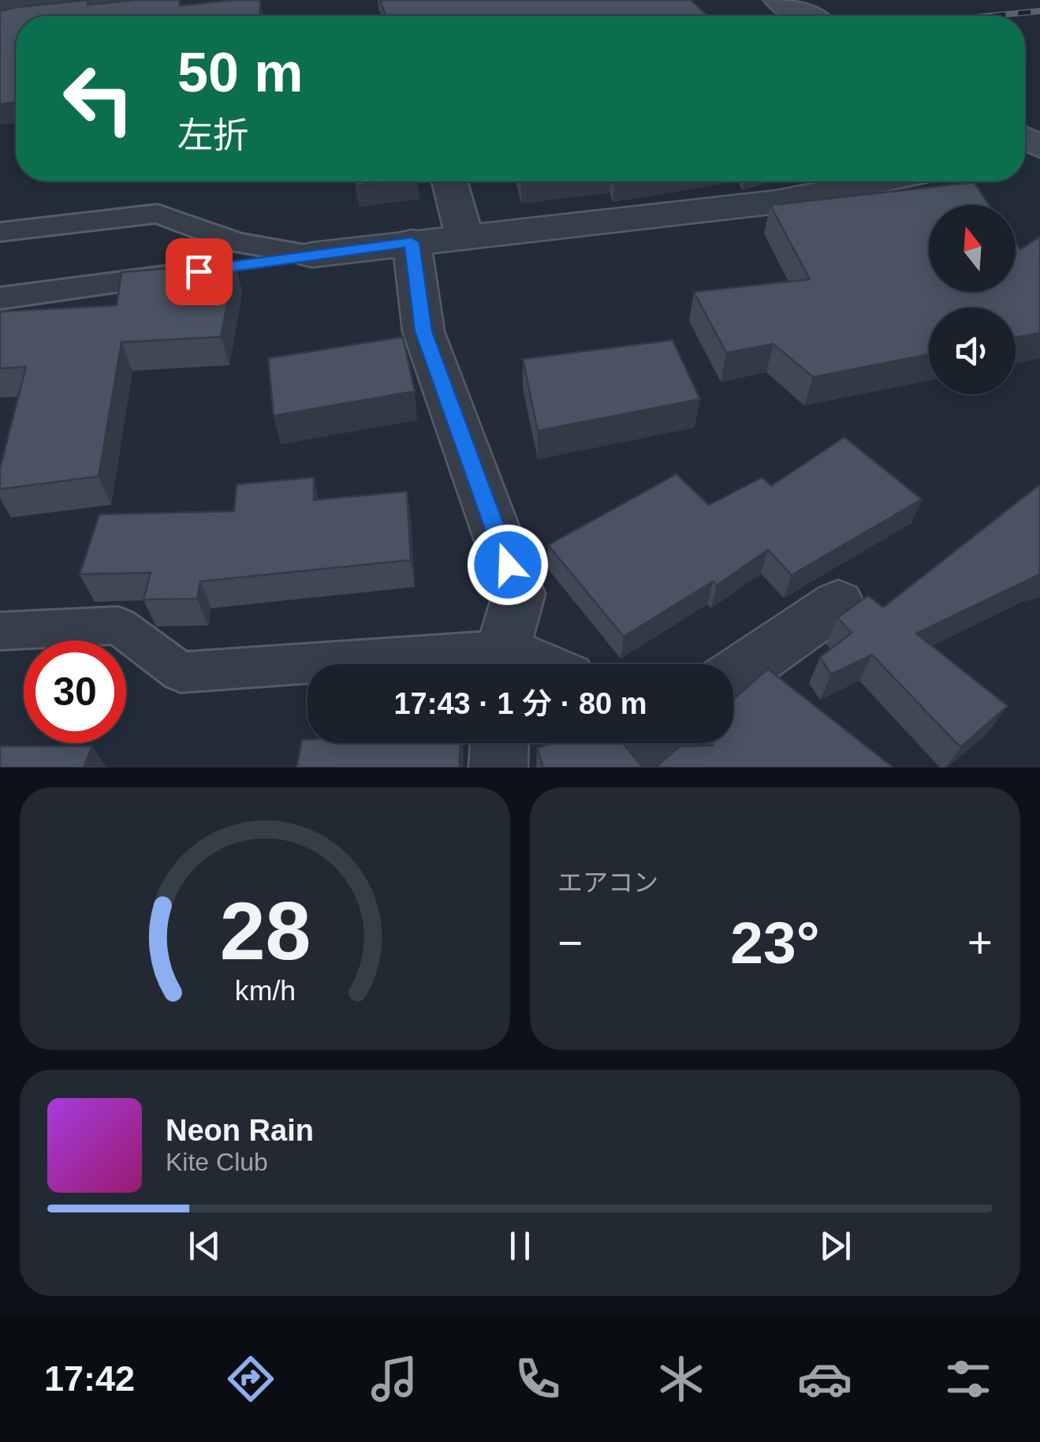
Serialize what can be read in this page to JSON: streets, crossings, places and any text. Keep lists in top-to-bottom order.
{
  "north": "top",
  "page": {
    "turn": ["50 m", "左折"],
    "limit": "30",
    "trip": "17:43 · 1 分 · 80 m",
    "tile": "エアコン",
    "heat": ["−", "23°", "+"],
    "song": ["Neon Rain", "Kite Club"],
    "tabs": "17:42",
    "gauge": ["28", "km/h"]
  }
}
